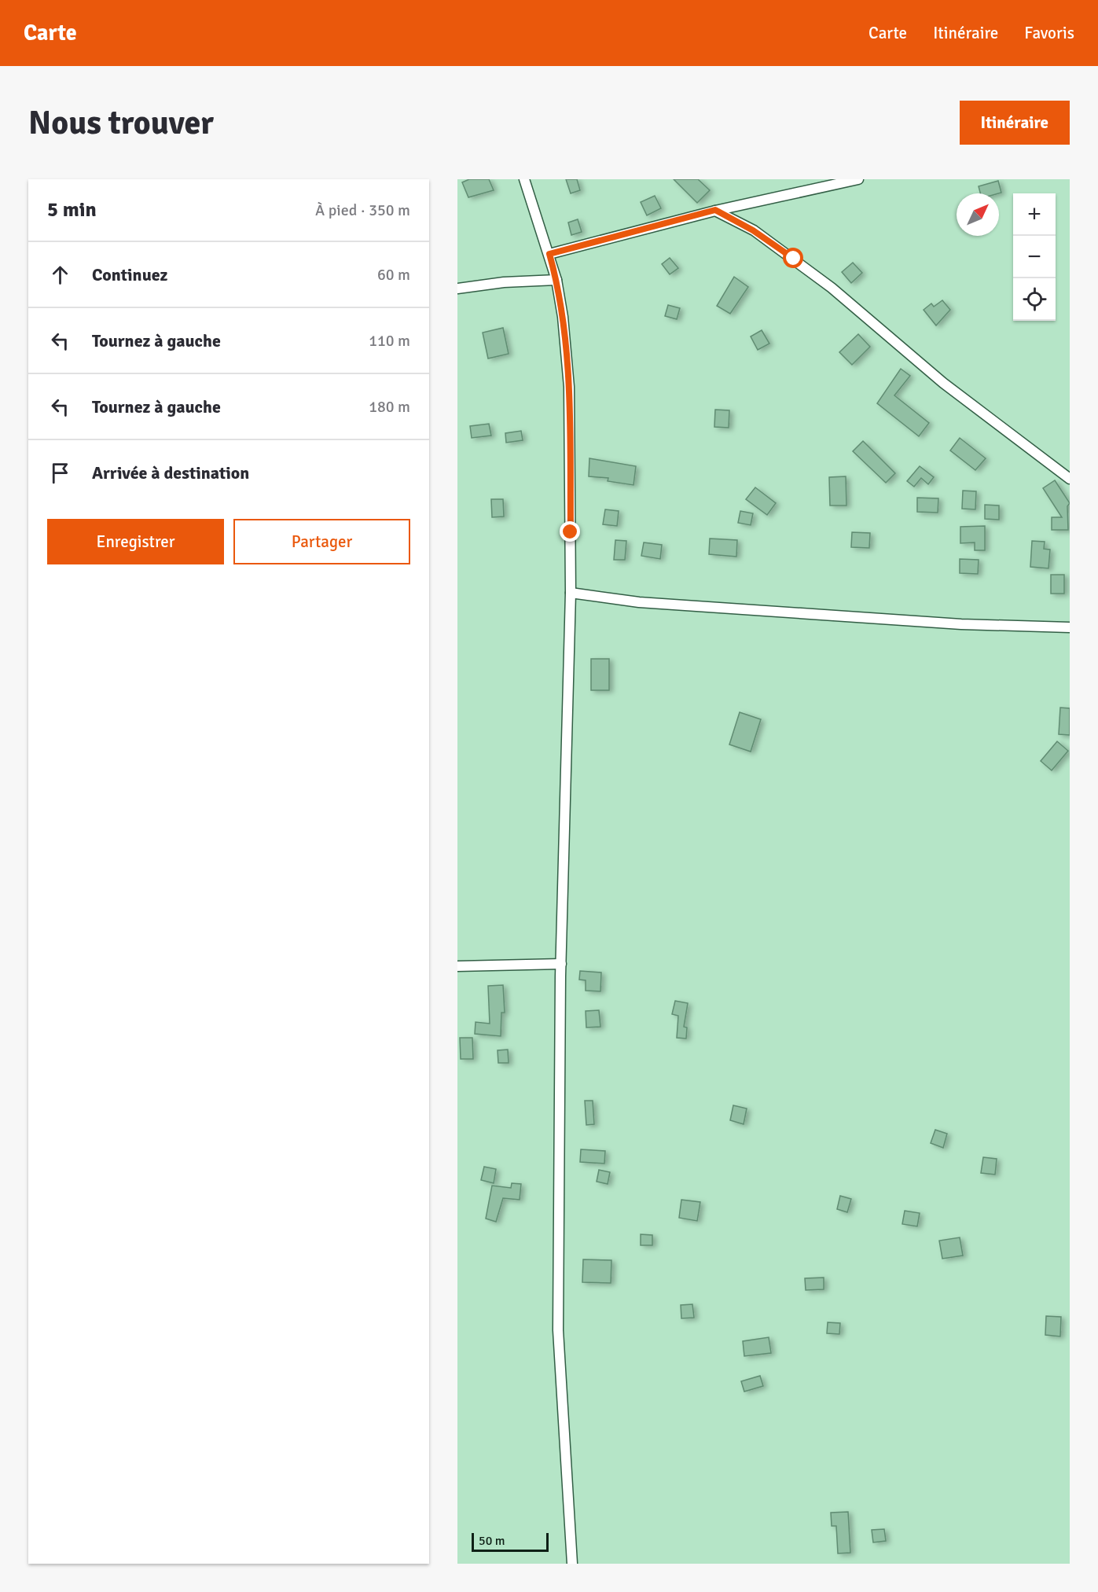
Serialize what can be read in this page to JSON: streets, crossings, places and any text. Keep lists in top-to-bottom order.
{
  "scale_bar": "50 m",
  "north": "top right",
  "page": {
    "header": "Carte",
    "nav": ["Carte", "Itinéraire", "Favoris"],
    "buttons": [
      "Itinéraire",
      ["Enregistrer", "Partager"]
    ],
    "title": "Nous trouver",
    "heading": ["5 min", "À pied · 350 m"],
    "map_buttons": ["+", "−"],
    "list": [
      ["Continuez", "60 m"],
      ["Tournez à gauche", "110 m"],
      ["Tournez à gauche", "180 m"],
      "Arrivée à destination"
    ],
    "scale": "50 m"
  }
}
